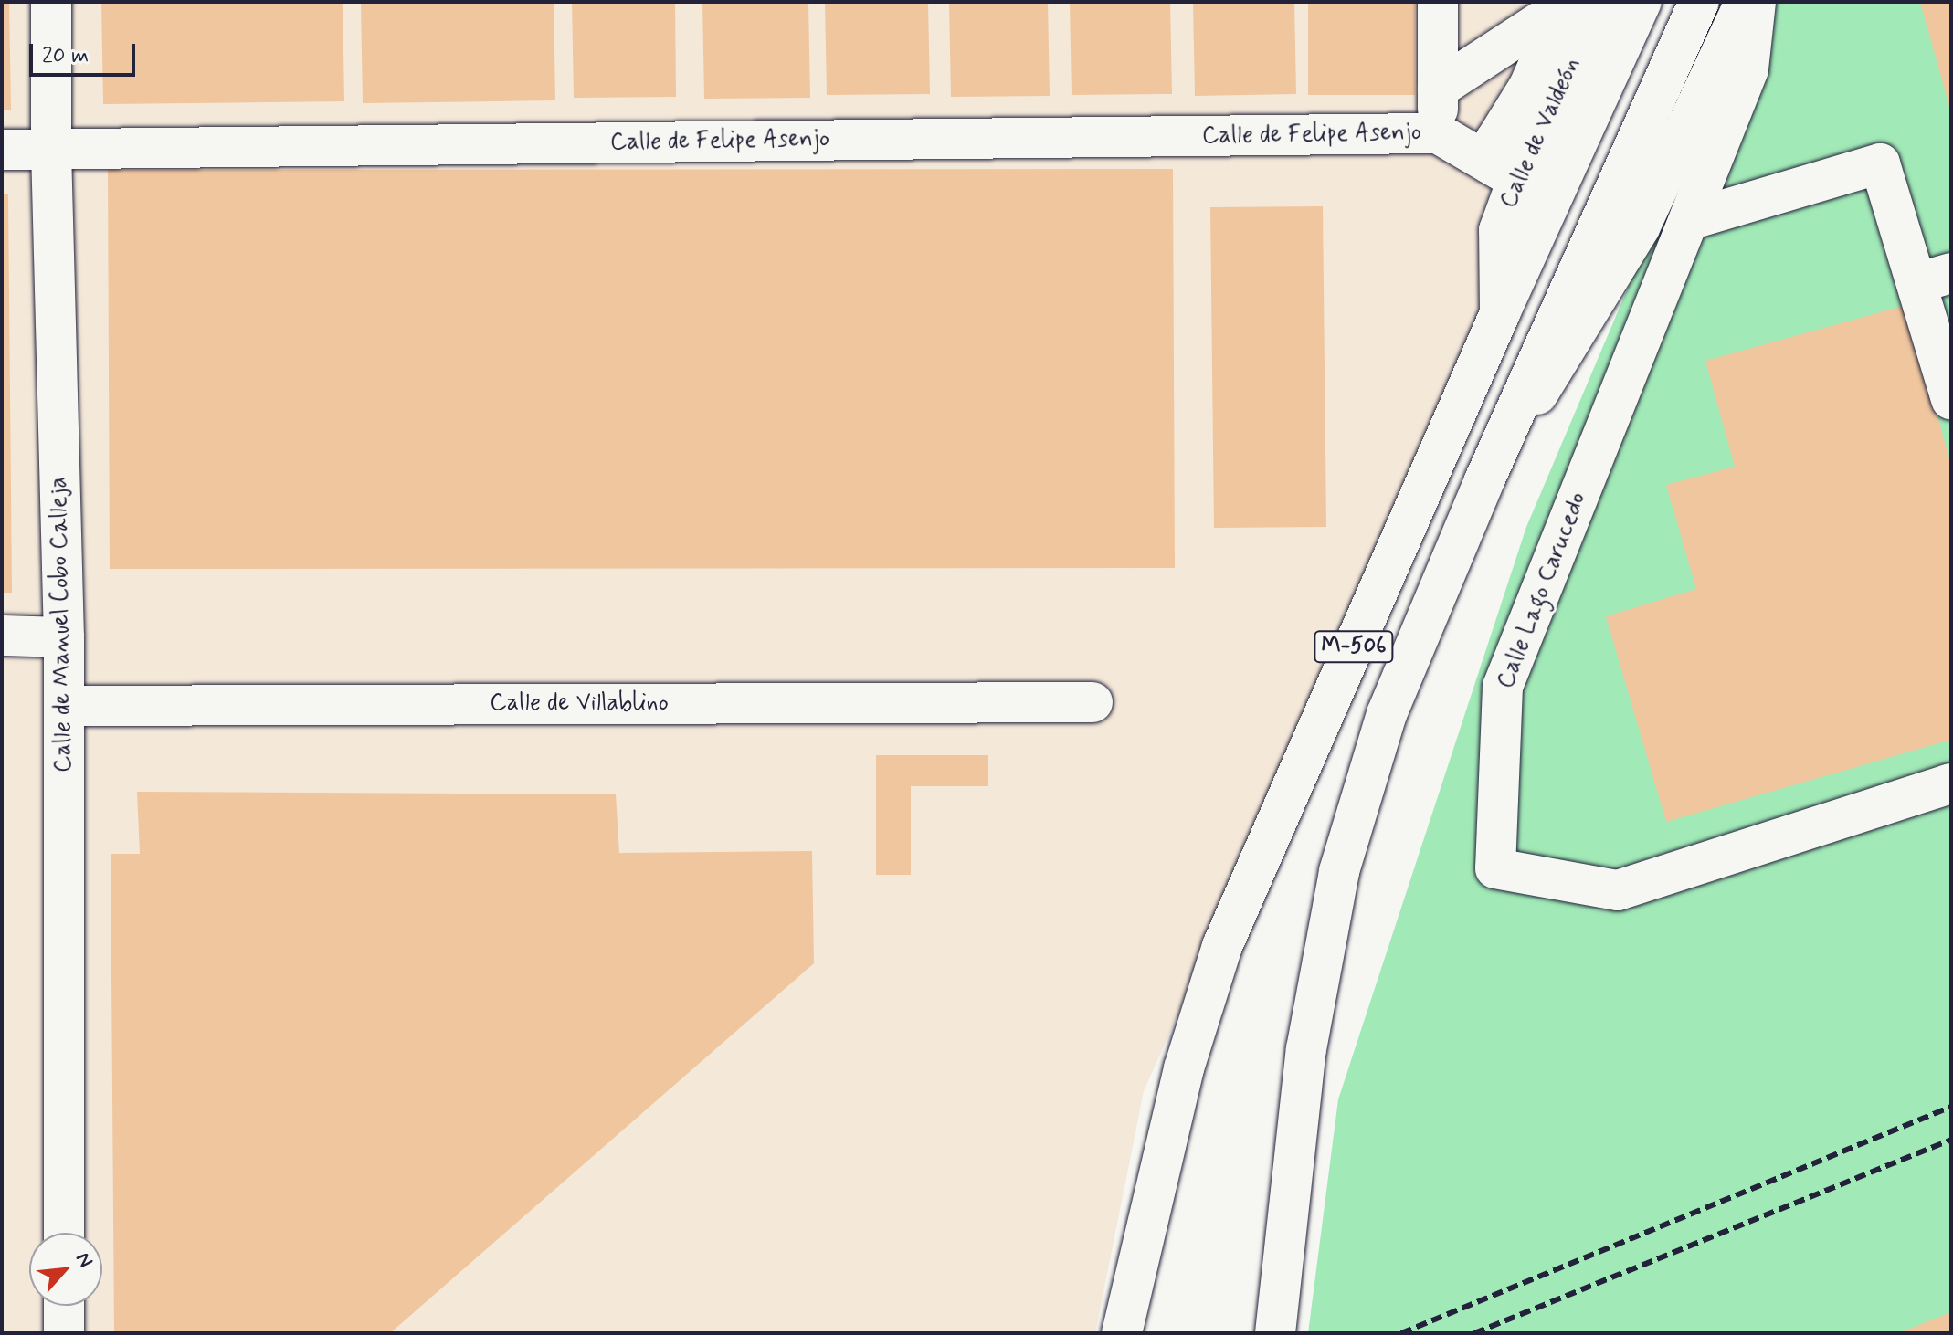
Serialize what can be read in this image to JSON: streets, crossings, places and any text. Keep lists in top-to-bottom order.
{
  "streets": {
    "main road": [
      "Calle de Valdeón",
      "Calle de Felipe Asenjo",
      "Calle Lago Carucedo",
      "Calle de Manuel Cobo Calleja",
      "M-506",
      "Calle de Villablino"
    ]
  },
  "crossings": [
    ["Calle de Valdeón", "Calle de Felipe Asenjo"],
    ["Calle de Valdeón", "M-506"],
    ["Calle de Felipe Asenjo", "Calle de Manuel Cobo Calleja"],
    ["Calle de Manuel Cobo Calleja", "Calle de Villablino"]
  ],
  "scale_bar": "20 m",
  "north": "top right"
}
